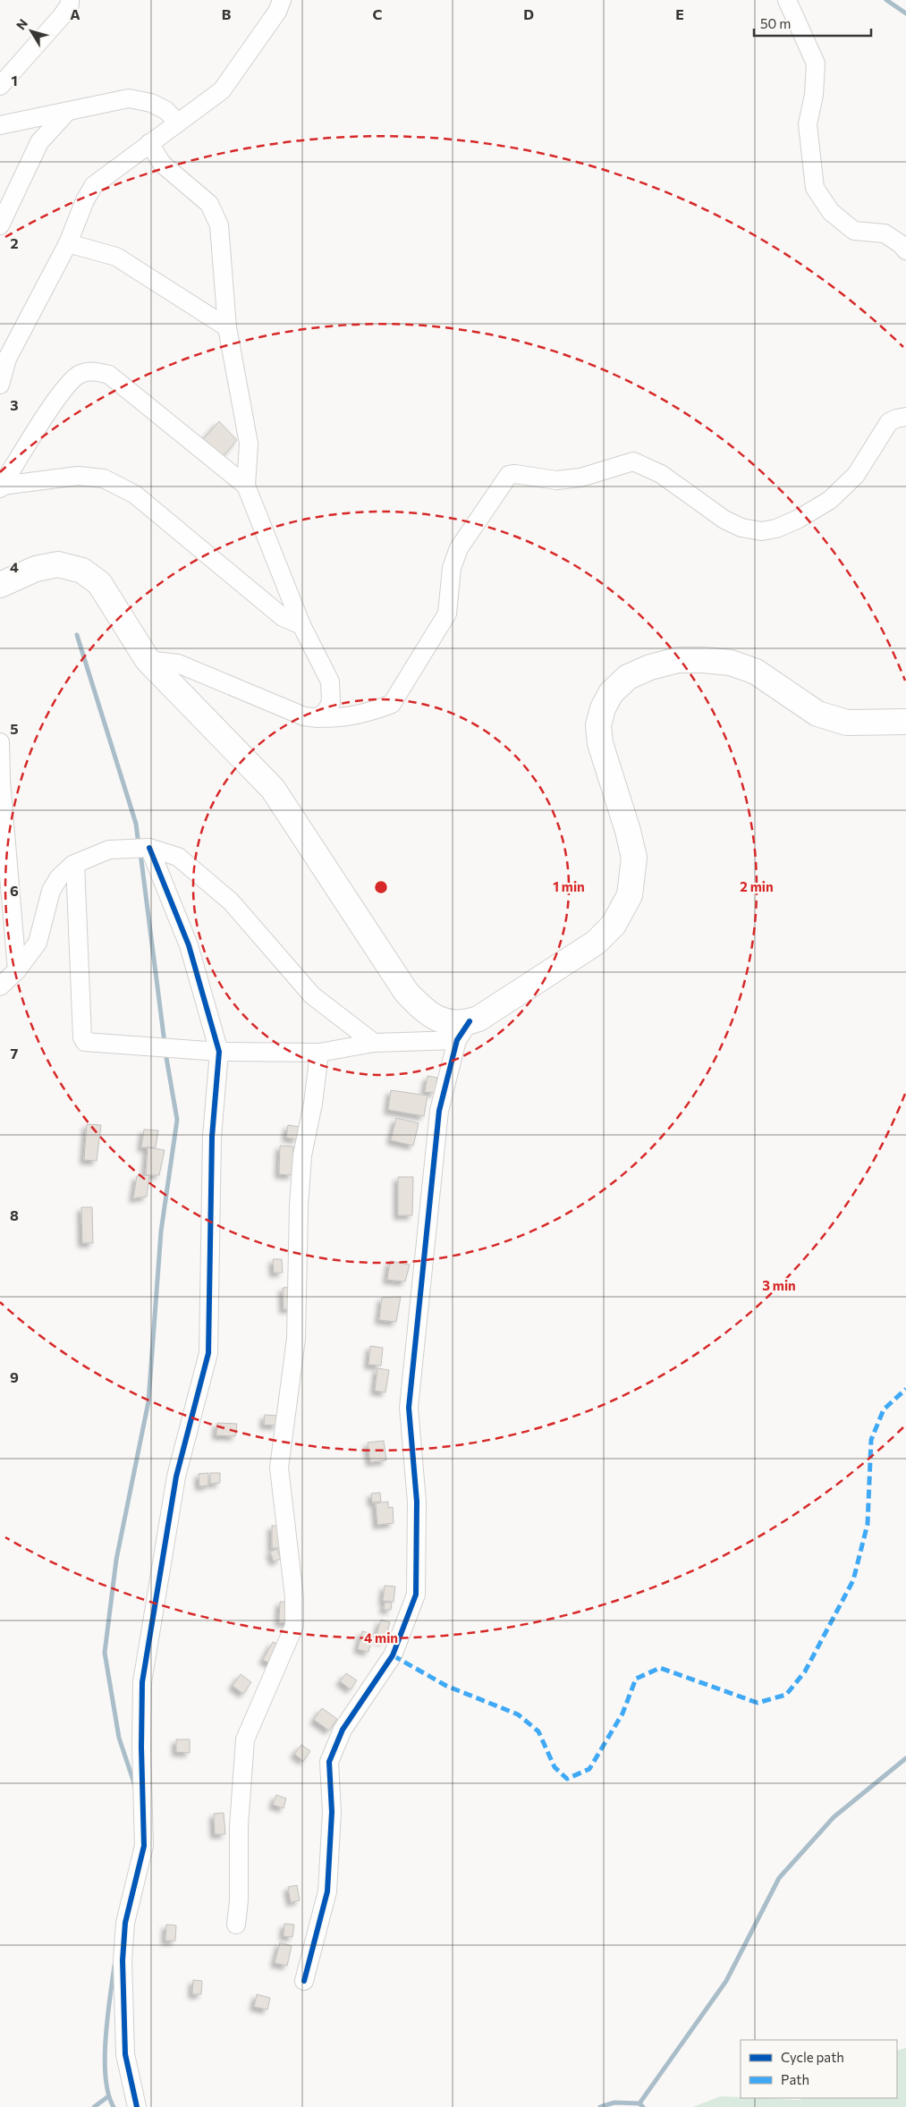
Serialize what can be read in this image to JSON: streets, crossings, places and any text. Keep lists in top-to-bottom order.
{
  "legend": ["Cycle path", "Path"],
  "scale_bar": "50 m",
  "north": "top left",
  "grid": {
    "columns": [
      "A",
      "B",
      "C",
      "D",
      "E"
    ],
    "rows": [
      "1",
      "2",
      "3",
      "4",
      "5",
      "6",
      "7",
      "8",
      "9"
    ]
  },
  "rings": [
    "1 min",
    "2 min",
    "3 min",
    "4 min"
  ]
}
